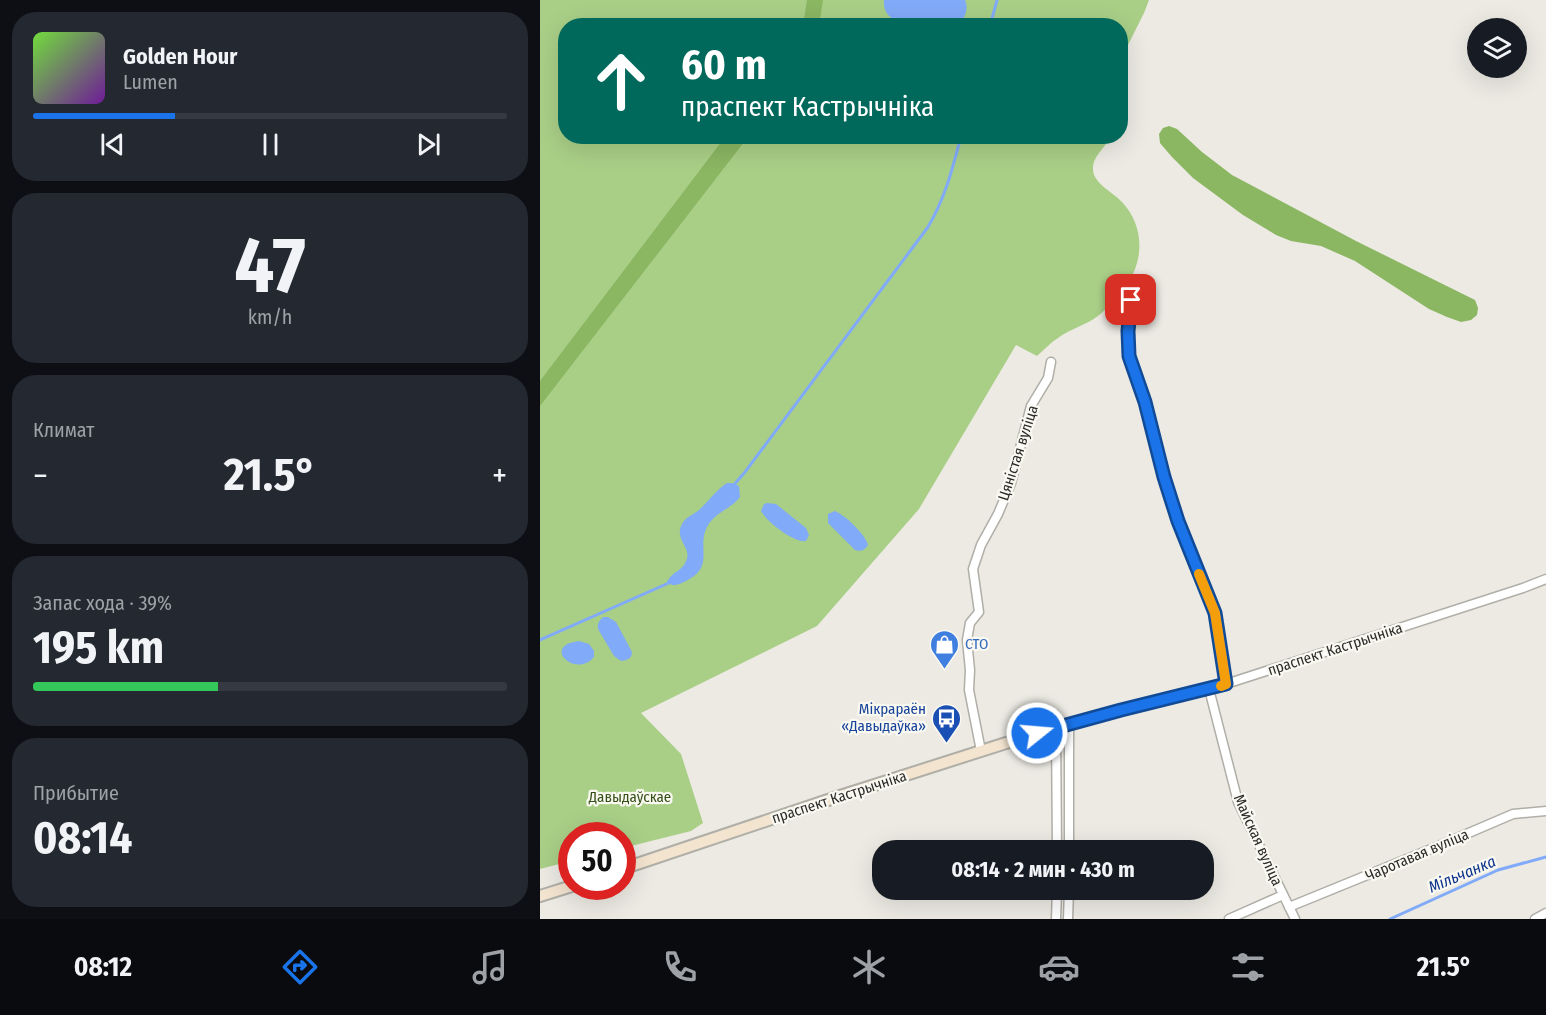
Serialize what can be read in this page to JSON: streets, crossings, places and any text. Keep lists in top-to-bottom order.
{
  "streets": {
    "main road": ["праспект Кастрычніка"],
    "street": ["Цяністая вуліца", "Майская вуліца", "Чаротавая вуліца"]
  },
  "crossings": [
    ["Цяністая вуліца", "праспект Кастрычніка"],
    ["праспект Кастрычніка", "Майская вуліца"],
    ["Майская вуліца", "Чаротавая вуліца"]
  ],
  "water": ["Мільчанка"],
  "parks": ["Давыдаўскае"],
  "places": {
    "shop": ["СТО"],
    "bus stop": ["Мікрараён «Давыдаўка»"]
  },
  "page": {
    "turn": ["60 m", "праспект Кастрычніка"],
    "song": ["Golden Hour", "Lumen"],
    "tile": [
      ["47", "km/h"],
      "Климат",
      ["Запас хода · 39%", "195 km"],
      ["Прибытие", "08:14"]
    ],
    "heat": ["−", "21.5°", "+"],
    "limit": "50",
    "trip": "08:14 · 2 мин · 430 m",
    "tabs": ["08:12", "21.5°"]
  }
}
